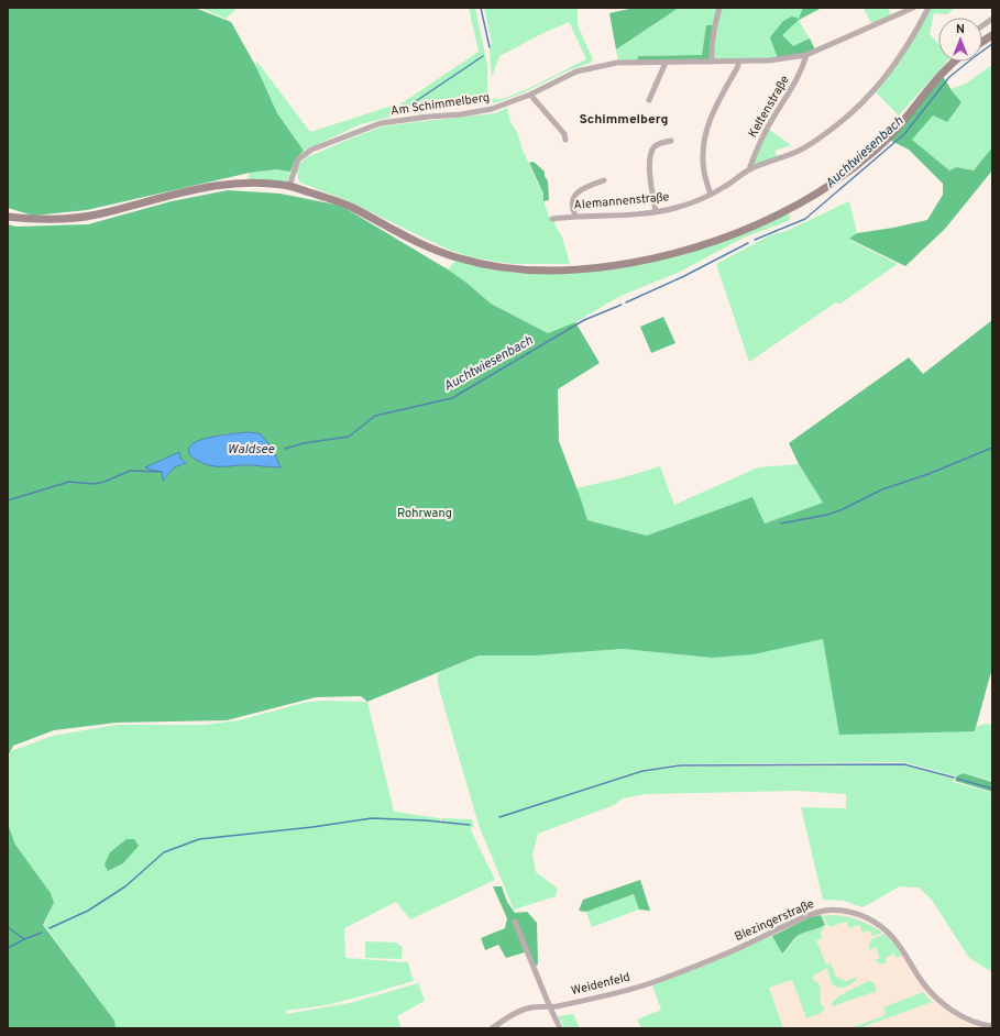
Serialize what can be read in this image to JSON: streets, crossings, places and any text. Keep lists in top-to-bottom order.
{
  "streets": {
    "street": [
      "Am Schimmelberg",
      "Keltenstraße",
      "Alemannenstraße",
      "Blezingerstraße",
      "Weidenfeld"
    ]
  },
  "crossings": [
    ["Am Schimmelberg", "Keltenstraße"],
    ["Keltenstraße", "Alemannenstraße"],
    ["Blezingerstraße", "Weidenfeld"]
  ],
  "districts": ["Schimmelberg"],
  "water": ["Auchtwiesenbach", "Waldsee"],
  "parks": ["Rohrwang"],
  "north": "top"
}
